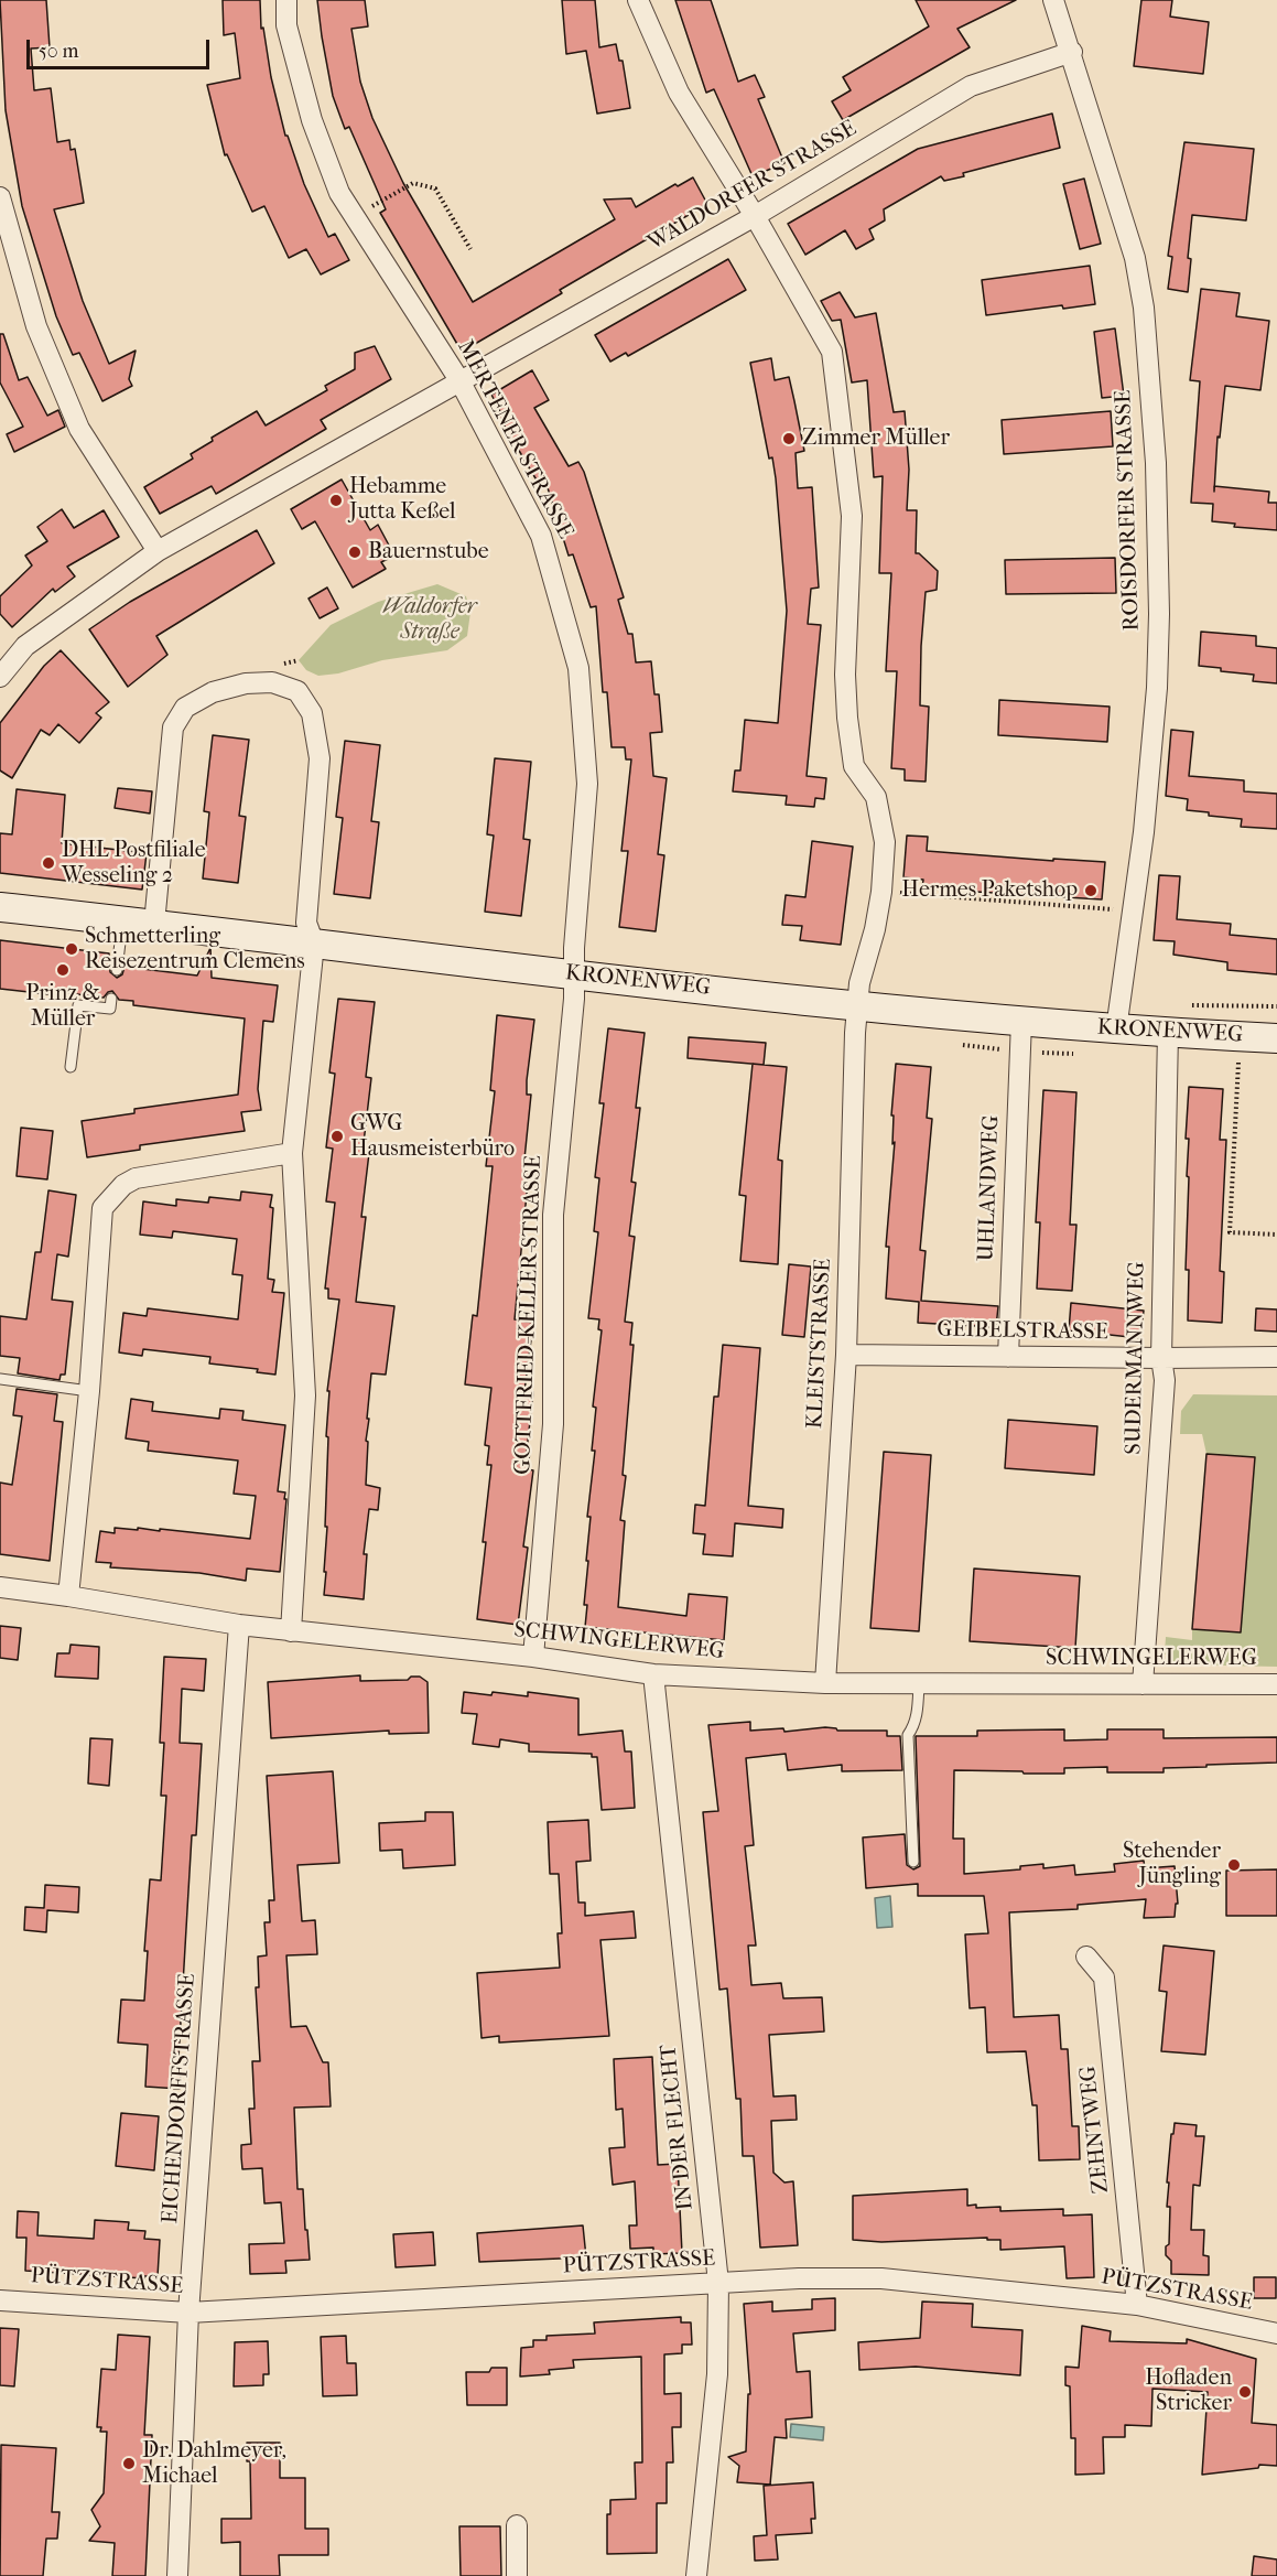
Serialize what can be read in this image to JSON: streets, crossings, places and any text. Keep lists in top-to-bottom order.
{
  "streets": {
    "street": [
      "WALDORFER STRASSE",
      "MERTENER STRASSE",
      "ROISDORFER STRASSE",
      "KRONENWEG",
      "UHLANDWEG",
      "GOTTFRIED-KELLER-STRASSE",
      "GEIBELSTRASSE",
      "KLEISTSTRASSE",
      "SUDERMANNWEG",
      "SCHWINGELERWEG",
      "EICHENDORFFSTRASSE",
      "IN DER FLECHT",
      "ZEHNTWEG",
      "PÜTZSTRASSE"
    ]
  },
  "crossings": [
    ["WALDORFER STRASSE", "MERTENER STRASSE"],
    ["WALDORFER STRASSE", "ROISDORFER STRASSE"],
    ["WALDORFER STRASSE", "KLEISTSTRASSE"],
    ["MERTENER STRASSE", "KRONENWEG"],
    ["MERTENER STRASSE", "GOTTFRIED-KELLER-STRASSE"],
    ["ROISDORFER STRASSE", "KRONENWEG"],
    ["KRONENWEG", "UHLANDWEG"],
    ["KRONENWEG", "GOTTFRIED-KELLER-STRASSE"],
    ["KRONENWEG", "KLEISTSTRASSE"],
    ["KRONENWEG", "SUDERMANNWEG"],
    ["UHLANDWEG", "GEIBELSTRASSE"],
    ["GOTTFRIED-KELLER-STRASSE", "SCHWINGELERWEG"],
    ["GEIBELSTRASSE", "KLEISTSTRASSE"],
    ["GEIBELSTRASSE", "SUDERMANNWEG"],
    ["KLEISTSTRASSE", "SCHWINGELERWEG"],
    ["SUDERMANNWEG", "SCHWINGELERWEG"],
    ["SCHWINGELERWEG", "EICHENDORFFSTRASSE"],
    ["SCHWINGELERWEG", "IN DER FLECHT"],
    ["EICHENDORFFSTRASSE", "PÜTZSTRASSE"],
    ["IN DER FLECHT", "PÜTZSTRASSE"],
    ["ZEHNTWEG", "PÜTZSTRASSE"]
  ],
  "parks": ["Waldorfer Straße"],
  "places": [
    "Zimmer Müller",
    "Hebamme Jutta Keßel",
    "Bauernstube",
    "DHL Postfiliale Wesseling 2",
    "Hermes Paketshop",
    "Schmetterling Reisezentrum Clemens",
    "Prinz & Müller",
    "GWG Hausmeisterbüro",
    "Stehender Jüngling",
    "Hofladen Stricker",
    "Dr. Dahlmeyer, Michael"
  ],
  "scale_bar": "50 m"
}
